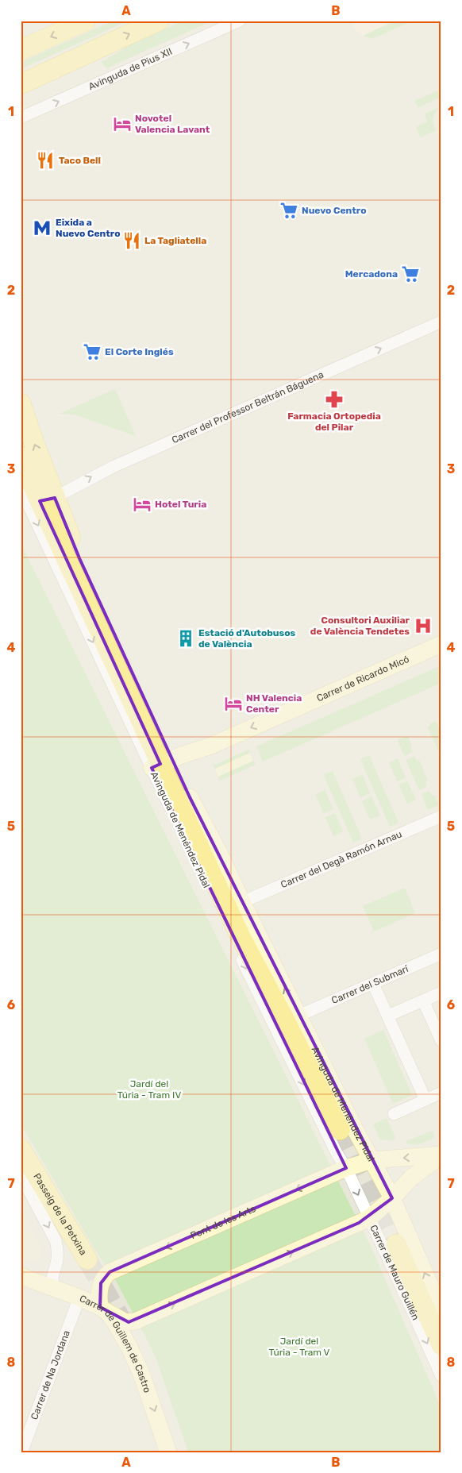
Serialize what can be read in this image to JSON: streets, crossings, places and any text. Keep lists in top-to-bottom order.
{
  "streets": {
    "main road": [
      "Carrer de Ricardo Micó",
      "Avinguda de Menéndez Pidal",
      "Passeig de la Petxina",
      "Pont de les Arts",
      "Carrer de Mauro Guillén",
      "Carrer de Guillem de Castro"
    ],
    "street": [
      "Avinguda de Pius XII",
      "Carrer del Professor Beltrán Báguena",
      "Carrer del Degà Ramón Arnau",
      "Carrer del Submarí",
      "Carrer de Na Jordana"
    ]
  },
  "crossings": [
    ["Carrer del Professor Beltrán Báguena", "Avinguda de Menéndez Pidal"],
    ["Carrer de Ricardo Micó", "Avinguda de Menéndez Pidal"],
    ["Avinguda de Menéndez Pidal", "Carrer del Degà Ramón Arnau"],
    ["Avinguda de Menéndez Pidal", "Carrer del Submarí"],
    ["Avinguda de Menéndez Pidal", "Pont de les Arts"],
    ["Avinguda de Menéndez Pidal", "Carrer de Mauro Guillén"],
    ["Passeig de la Petxina", "Carrer de Guillem de Castro"],
    ["Pont de les Arts", "Carrer de Mauro Guillén"],
    ["Pont de les Arts", "Carrer de Guillem de Castro"],
    ["Carrer de Guillem de Castro", "Carrer de Na Jordana"]
  ],
  "one_way": [
    "Avinguda de Pius XII",
    "Carrer del Professor Beltrán Báguena",
    "Carrer de Ricardo Micó",
    "Carrer de Mauro Guillén",
    "Carrer de Guillem de Castro"
  ],
  "parks": ["Jardí del Túria - Tram IV", "Jardí del Túria - Tram V"],
  "places": {
    "hotel": ["Novotel Valencia Lavant", "Hotel Turia", "NH Valencia Center"],
    "restaurant": ["Taco Bell", "La Tagliatella"],
    "supermarket": ["Nuevo Centro", "Mercadona", "El Corte Inglés"],
    "metro station": ["Eixida a Nuevo Centro"],
    "pharmacy": ["Farmacia Ortopedia del Pilar"],
    "hospital": ["Consultori Auxiliar de València Tendetes"],
    "building": ["Estació d'Autobusos de València"]
  },
  "grid": {
    "columns": ["A", "B"],
    "rows": [
      "1",
      "2",
      "3",
      "4",
      "5",
      "6",
      "7",
      "8"
    ]
  }
}
